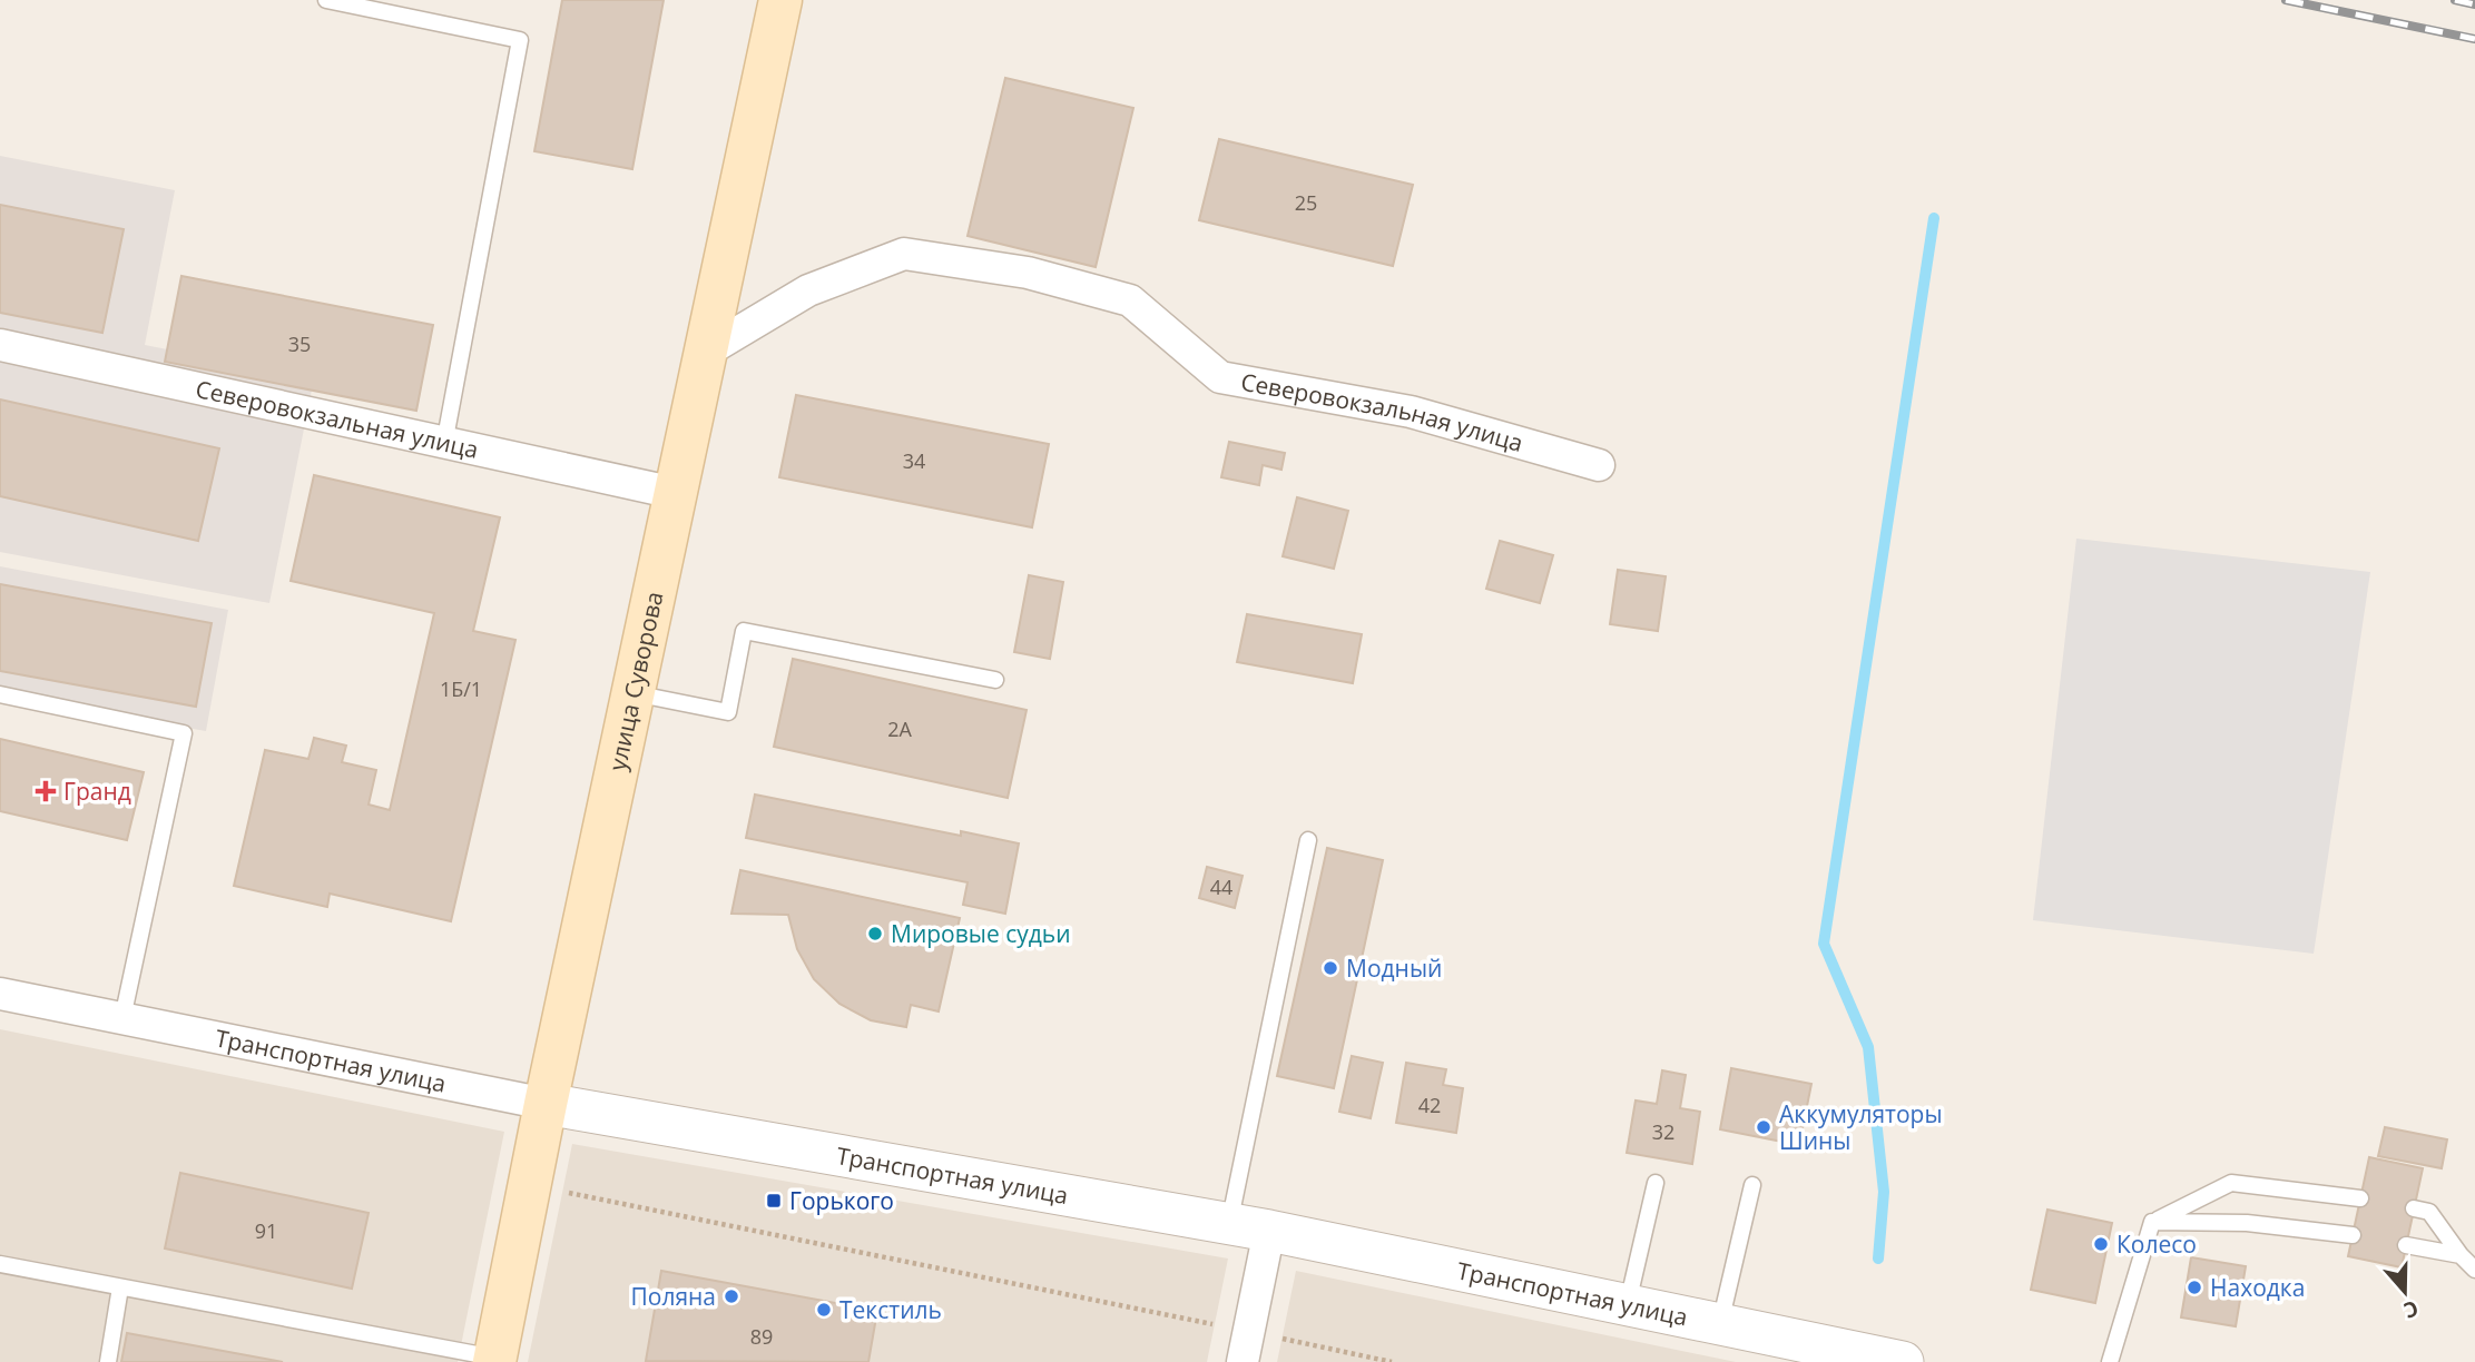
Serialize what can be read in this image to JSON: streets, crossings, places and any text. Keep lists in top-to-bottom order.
{
  "streets": {
    "main road": ["улица Суворова"],
    "street": ["Северовокзальная улица", "Транспортная улица"]
  },
  "crossings": [
    ["Северовокзальная улица", "улица Суворова"],
    ["улица Суворова", "Транспортная улица"]
  ],
  "places": {
    "health": ["Гранд"],
    "other": [
      "Мировые судьи",
      "Модный",
      "Аккумуляторы Шины",
      "Колесо",
      "Находка",
      "Поляна",
      "Текстиль"
    ],
    "transit": ["Горького"]
  },
  "house_numbers": [
    "25",
    "35",
    "34",
    "1Б/1",
    "2А",
    "44",
    "42",
    "32",
    "91",
    "89"
  ],
  "north": "bottom"
}
